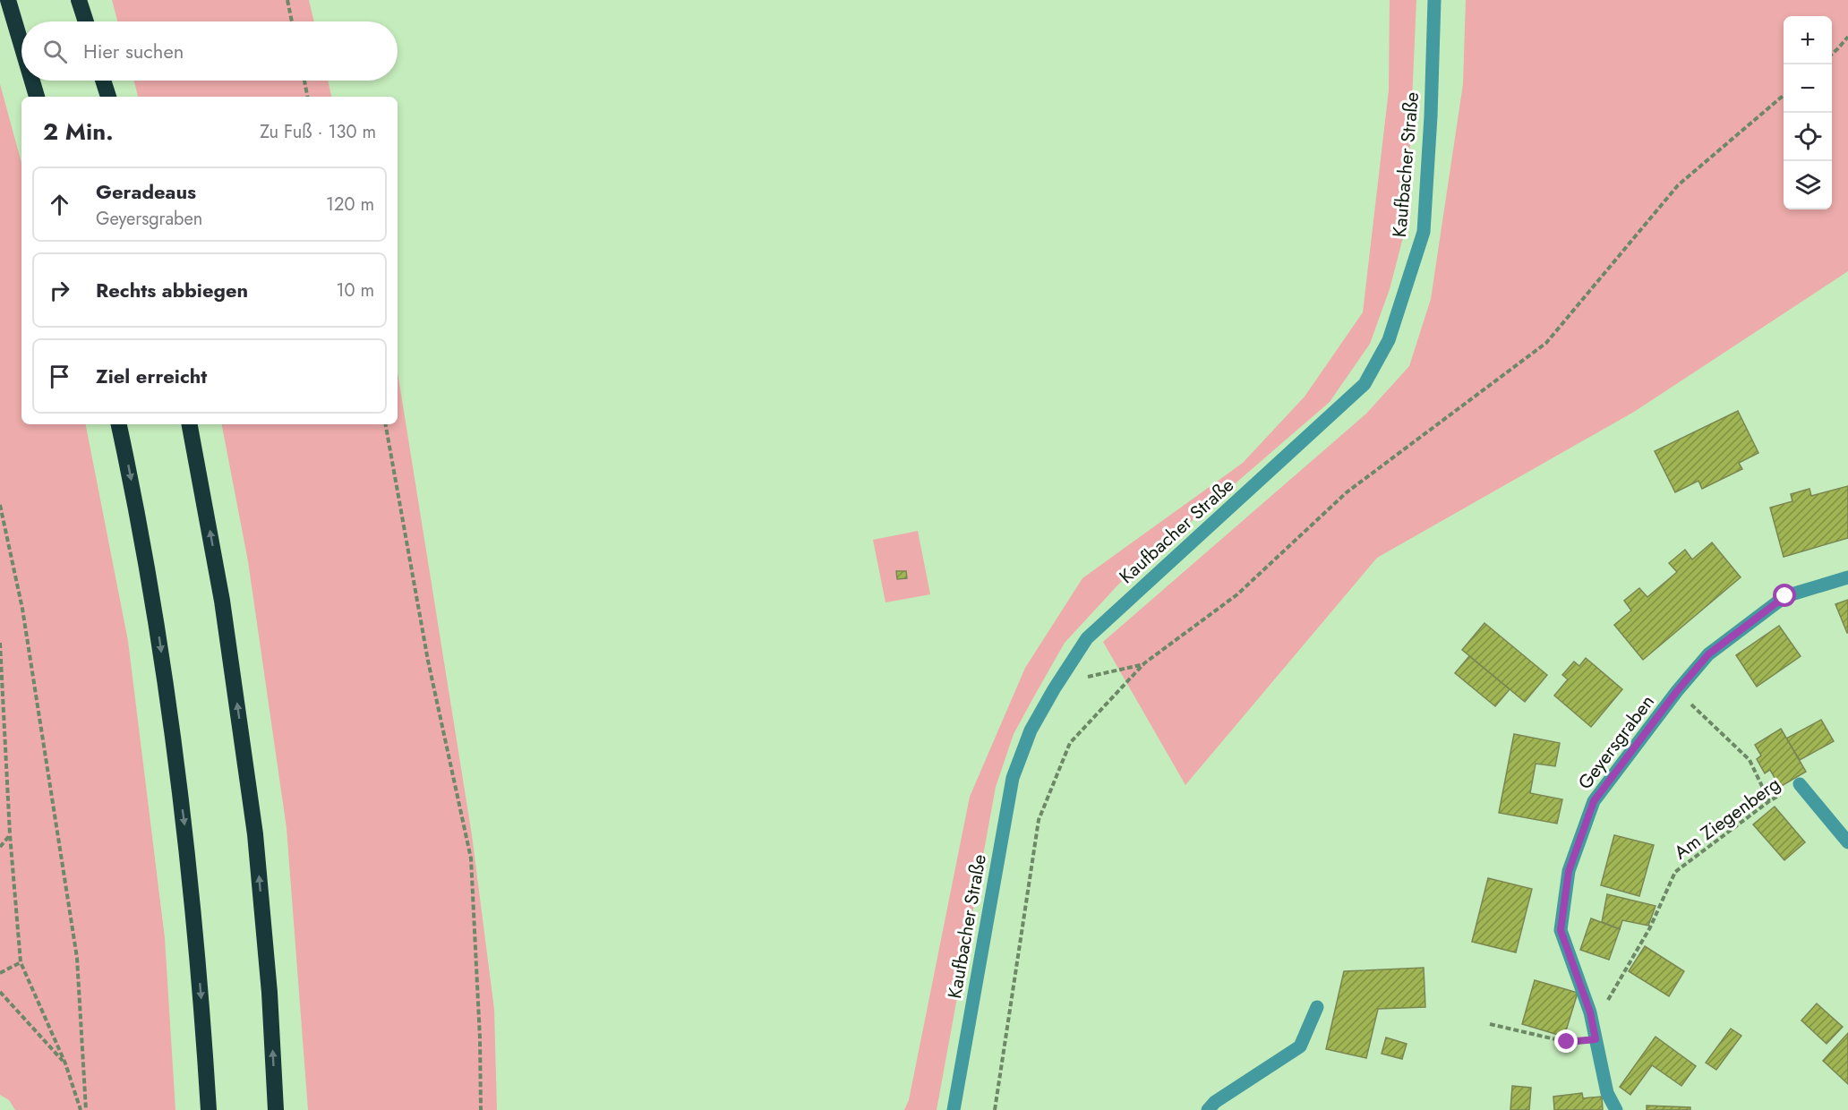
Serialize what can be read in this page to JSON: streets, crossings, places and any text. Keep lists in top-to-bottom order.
{
  "streets": {
    "street": ["Kaufbacher Straße", "Geyersgraben"],
    "path": ["Am Ziegenberg"]
  },
  "crossings": [
    ["Geyersgraben", "Am Ziegenberg"]
  ],
  "page": {
    "map_buttons": ["+", "−"],
    "search": "Hier suchen",
    "heading": ["2 Min.", "Zu Fuß · 130 m"],
    "list": [
      ["Geradeaus", "Geyersgraben", "120 m"],
      ["Rechts abbiegen", "10 m"],
      "Ziel erreicht"
    ]
  }
}
